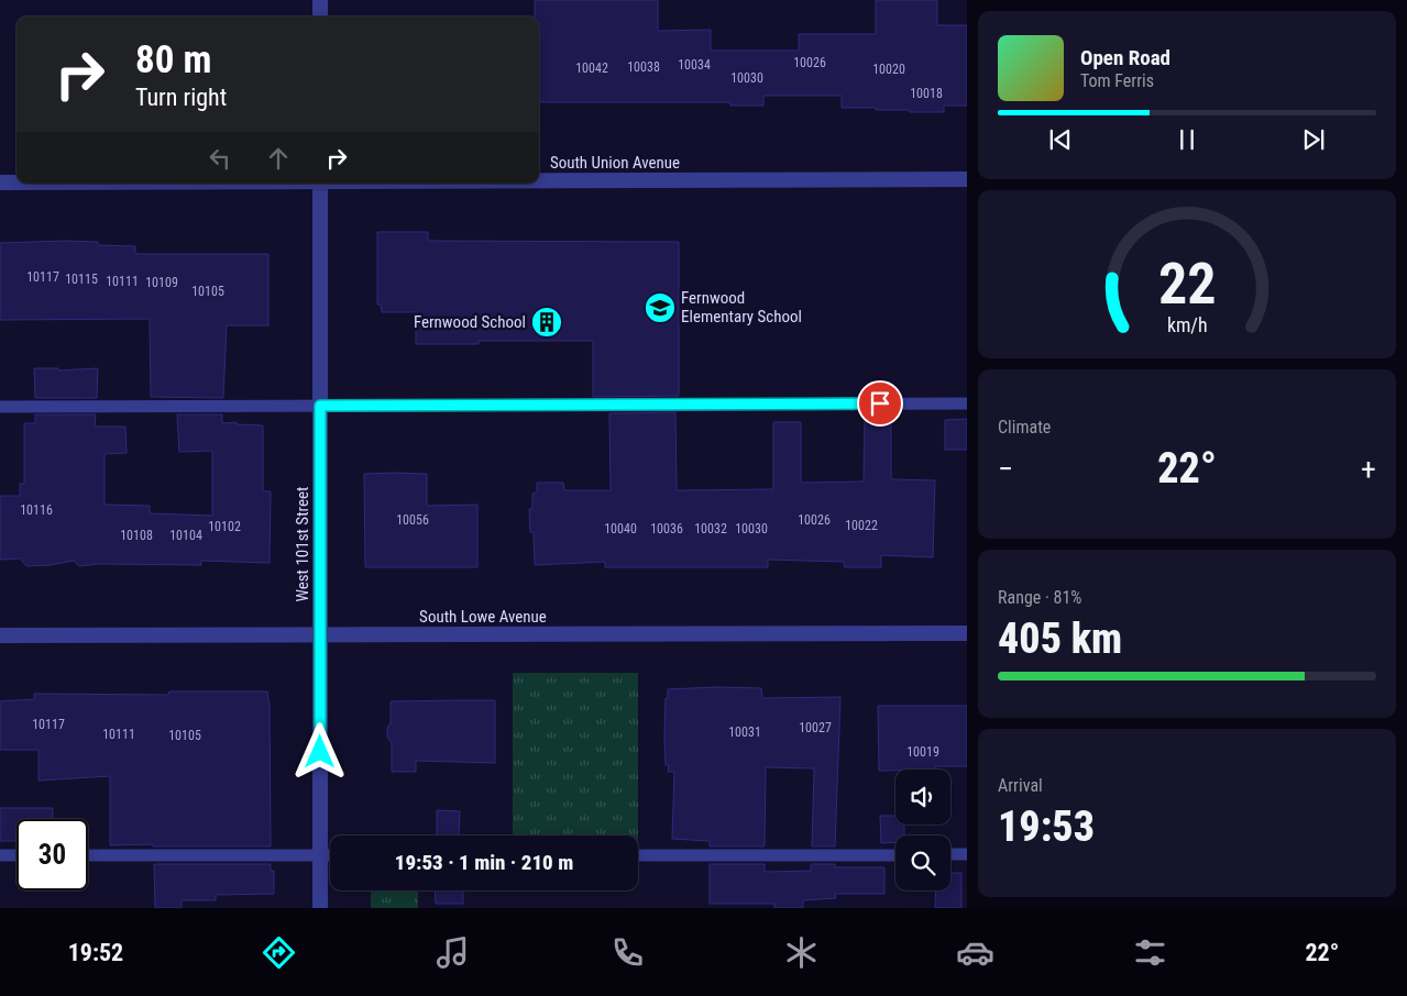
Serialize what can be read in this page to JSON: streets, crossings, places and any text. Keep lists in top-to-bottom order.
{
  "streets": {
    "street": ["South Union Avenue", "West 101st Street", "South Lowe Avenue"]
  },
  "crossings": [
    ["West 101st Street", "South Lowe Avenue"]
  ],
  "places": {
    "school or university": ["Fernwood Elementary School"],
    "building": ["Fernwood School"]
  },
  "house_numbers": [
    "10026",
    "10034",
    "10038",
    "10042",
    "10020",
    "10030",
    "10018",
    "10117",
    "10115",
    "10111",
    "10109",
    "10105",
    "10116",
    "10056",
    "10026",
    "10022",
    "10102",
    "10040",
    "10036",
    "10032",
    "10030",
    "10108",
    "10104",
    "10117",
    "10027",
    "10031",
    "10111",
    "10105",
    "10019"
  ],
  "page": {
    "turn": ["80 m", "Turn right"],
    "song": ["Open Road", "Tom Ferris"],
    "tile": [
      "Climate",
      ["Range · 81%", "405 km"],
      ["Arrival", "19:53"]
    ],
    "heat": ["−", "22°", "+"],
    "limit": "30",
    "trip": "19:53 · 1 min · 210 m",
    "tabs": ["19:52", "22°"],
    "gauge": ["22", "km/h"]
  }
}
